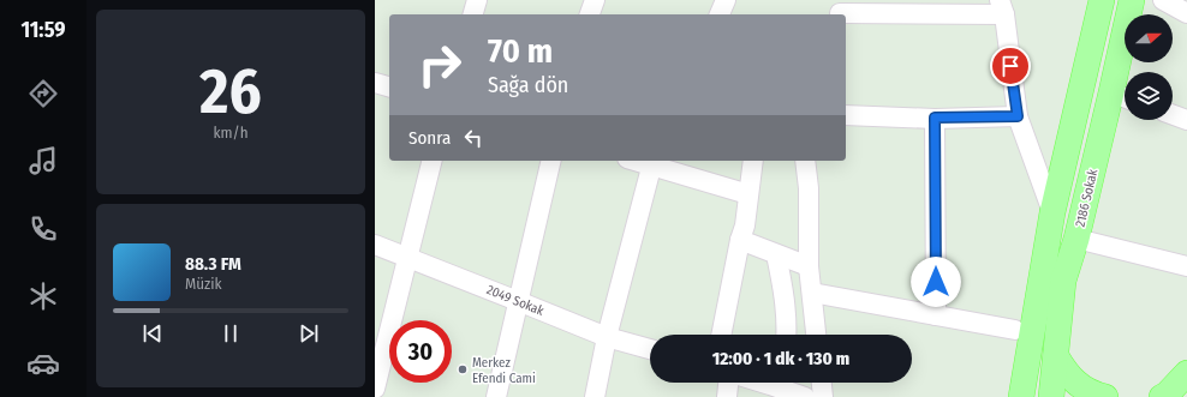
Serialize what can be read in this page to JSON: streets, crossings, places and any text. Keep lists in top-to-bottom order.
{
  "streets": {
    "main road": ["2186 Sokak"],
    "street": ["2049 Sokak"]
  },
  "places": ["Merkez Efendi Cami"],
  "north": "right",
  "page": {
    "tabs": "11:59",
    "tile": ["26", "km/h"],
    "turn": ["70 m", "Sağa dön"],
    "then": "Sonra",
    "song": ["88.3 FM", "Müzik"],
    "limit": "30",
    "trip": "12:00 · 1 dk · 130 m"
  }
}
